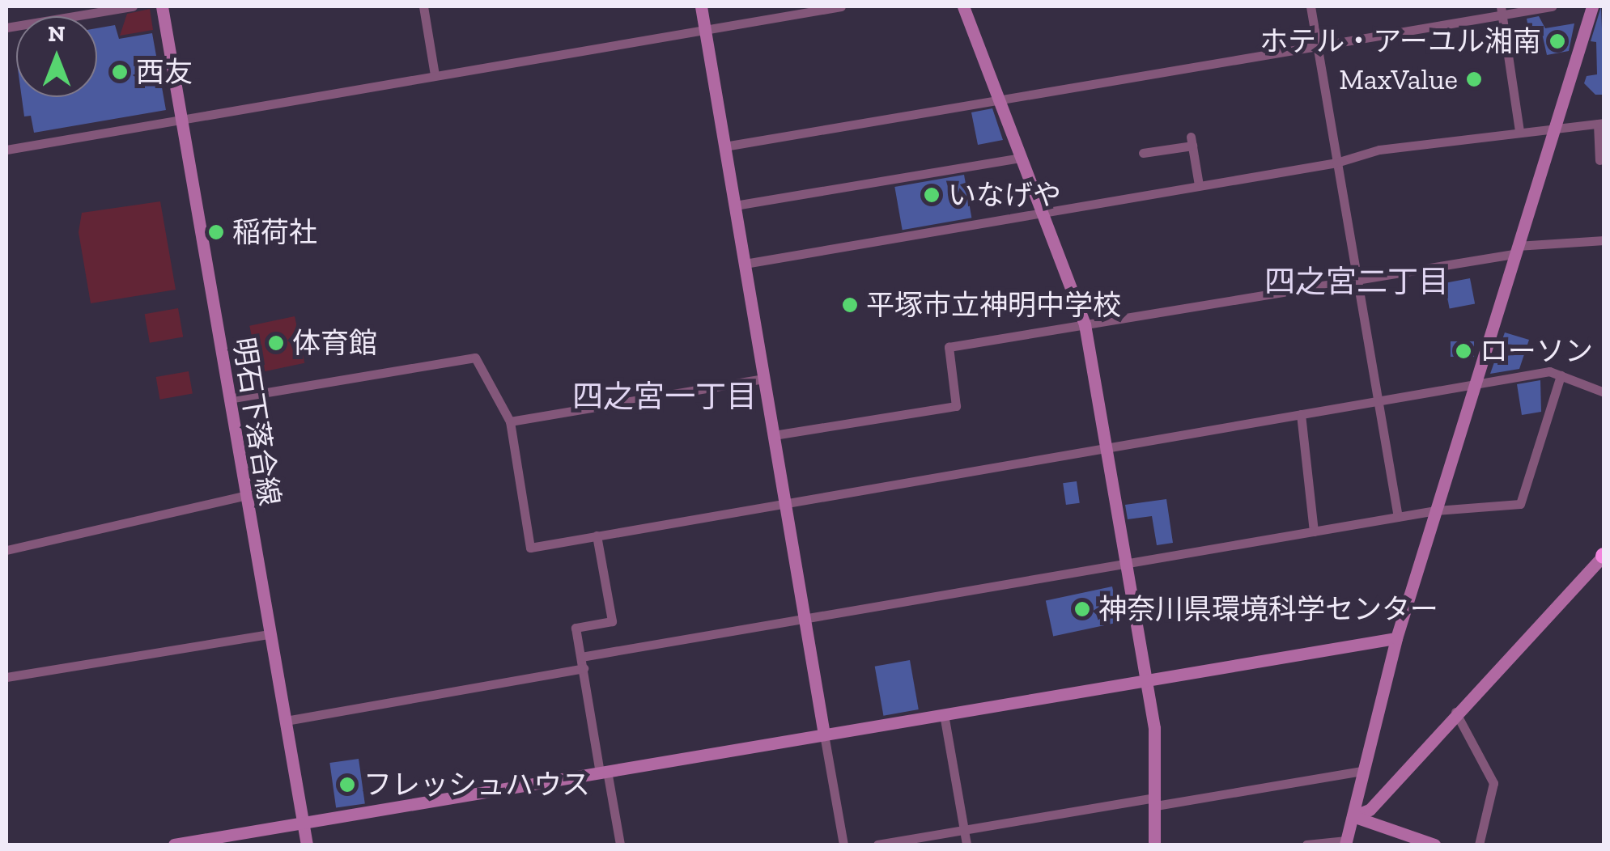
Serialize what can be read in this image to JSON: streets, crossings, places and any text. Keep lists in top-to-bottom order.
{
  "streets": {
    "street": ["明石下落合線"]
  },
  "districts": ["四之宮二丁目", "四之宮一丁目"],
  "places": [
    "ホテル・アーユル湘南",
    "西友",
    "MaxValue",
    "いなげや",
    "稲荷社",
    "平塚市立神明中学校",
    "体育館",
    "ローソン",
    "神奈川県環境科学センター",
    "フレッシュハウス"
  ],
  "north": "top"
}
